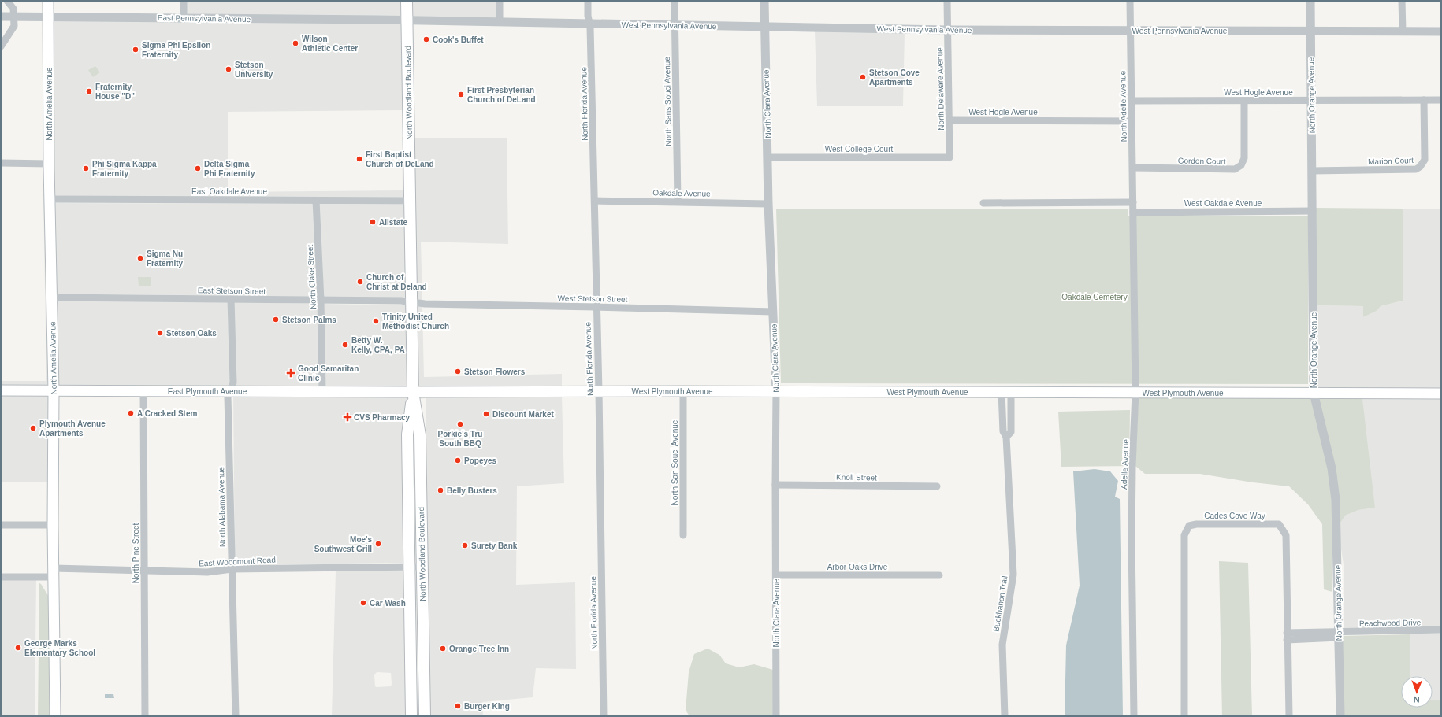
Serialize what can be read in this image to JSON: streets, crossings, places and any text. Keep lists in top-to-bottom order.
{
  "streets": {
    "main road": [
      "North Woodland Boulevard",
      "North Amelia Avenue",
      "East Plymouth Avenue",
      "West Plymouth Avenue"
    ],
    "street": [
      "East Pennsylvania Avenue",
      "West Pennsylvania Avenue",
      "North Delaware Avenue",
      "West Hogle Avenue",
      "North Orange Avenue",
      "North Sans Souci Avenue",
      "North Florida Avenue",
      "North Clara Avenue",
      "North Adelle Avenue",
      "West College Court",
      "Gordon Court",
      "Marion Court",
      "East Oakdale Avenue",
      "Oakdale Avenue",
      "West Oakdale Avenue",
      "North Clake Street",
      "East Stetson Street",
      "West Stetson Street",
      "North San Souci Avenue",
      "Adelle Avenue",
      "Knoll Street",
      "North Alabama Avenue",
      "Cades Cove Way",
      "North Pine Street",
      "East Woodmont Road",
      "Arbor Oaks Drive",
      "Buckhanon Trail",
      "Peachwood Drive"
    ]
  },
  "crossings": [
    ["East Pennsylvania Avenue", "West Pennsylvania Avenue"],
    ["East Pennsylvania Avenue", "North Woodland Boulevard"],
    ["East Pennsylvania Avenue", "North Amelia Avenue"],
    ["West Pennsylvania Avenue", "North Delaware Avenue"],
    ["West Pennsylvania Avenue", "North Woodland Boulevard"],
    ["West Pennsylvania Avenue", "North Orange Avenue"],
    ["West Pennsylvania Avenue", "North Sans Souci Avenue"],
    ["West Pennsylvania Avenue", "North Florida Avenue"],
    ["West Pennsylvania Avenue", "North Clara Avenue"],
    ["West Pennsylvania Avenue", "North Adelle Avenue"],
    ["North Delaware Avenue", "West Hogle Avenue"],
    ["North Delaware Avenue", "West College Court"],
    ["West Hogle Avenue", "North Orange Avenue"],
    ["West Hogle Avenue", "North Adelle Avenue"],
    ["West Hogle Avenue", "Gordon Court"],
    ["West Hogle Avenue", "Marion Court"],
    ["North Woodland Boulevard", "East Oakdale Avenue"],
    ["North Woodland Boulevard", "East Stetson Street"],
    ["North Woodland Boulevard", "West Stetson Street"],
    ["North Woodland Boulevard", "East Plymouth Avenue"],
    ["North Woodland Boulevard", "West Plymouth Avenue"],
    ["North Woodland Boulevard", "East Woodmont Road"],
    ["North Orange Avenue", "Marion Court"],
    ["North Orange Avenue", "West Oakdale Avenue"],
    ["North Orange Avenue", "West Plymouth Avenue"],
    ["North Orange Avenue", "Peachwood Drive"],
    ["North Sans Souci Avenue", "Oakdale Avenue"],
    ["North Amelia Avenue", "East Oakdale Avenue"],
    ["North Amelia Avenue", "East Stetson Street"],
    ["North Amelia Avenue", "East Plymouth Avenue"],
    ["North Amelia Avenue", "East Woodmont Road"],
    ["North Florida Avenue", "Oakdale Avenue"],
    ["North Florida Avenue", "West Stetson Street"],
    ["North Florida Avenue", "West Plymouth Avenue"],
    ["North Clara Avenue", "West College Court"],
    ["North Clara Avenue", "Oakdale Avenue"],
    ["North Clara Avenue", "West Stetson Street"],
    ["North Clara Avenue", "West Plymouth Avenue"],
    ["North Clara Avenue", "Knoll Street"],
    ["North Clara Avenue", "Arbor Oaks Drive"],
    ["North Adelle Avenue", "Gordon Court"],
    ["North Adelle Avenue", "West Oakdale Avenue"],
    ["North Adelle Avenue", "Adelle Avenue"],
    ["East Oakdale Avenue", "North Clake Street"],
    ["West Oakdale Avenue", "Adelle Avenue"],
    ["North Clake Street", "East Stetson Street"],
    ["North Clake Street", "East Plymouth Avenue"],
    ["East Stetson Street", "West Stetson Street"],
    ["East Stetson Street", "North Alabama Avenue"],
    ["East Plymouth Avenue", "West Plymouth Avenue"],
    ["East Plymouth Avenue", "North Alabama Avenue"],
    ["East Plymouth Avenue", "North Pine Street"],
    ["West Plymouth Avenue", "North San Souci Avenue"],
    ["West Plymouth Avenue", "Adelle Avenue"],
    ["West Plymouth Avenue", "Buckhanon Trail"],
    ["North Alabama Avenue", "East Woodmont Road"],
    ["Cades Cove Way", "Peachwood Drive"],
    ["North Pine Street", "East Woodmont Road"]
  ],
  "parks": ["Oakdale Cemetery"],
  "places": {
    "other": [
      "Cook's Buffet",
      "Wilson Athletic Center",
      "Sigma Phi Epsilon Fraternity",
      "Stetson University",
      "Stetson Cove Apartments",
      "Fraternity House \"D\"",
      "First Presbyterian Church of DeLand",
      "First Baptist Church of DeLand",
      "Phi Sigma Kappa Fraternity",
      "Delta Sigma Phi Fraternity",
      "Allstate",
      "Sigma Nu Fraternity",
      "Church of Christ at Deland",
      "Stetson Palms",
      "Trinity United Methodist Church",
      "Stetson Oaks",
      "Betty W. Kelly, CPA, PA",
      "Stetson Flowers",
      "A Cracked Stem",
      "Discount Market",
      "Porkie's Tru South BBQ",
      "Plymouth Avenue Apartments",
      "Popeyes",
      "Belly Busters",
      "Moe's Southwest Grill",
      "Surety Bank",
      "Car Wash",
      "George Marks Elementary School",
      "Orange Tree Inn",
      "Burger King"
    ],
    "health": ["Good Samaritan Clinic", "CVS Pharmacy"]
  },
  "north": "bottom"
}
